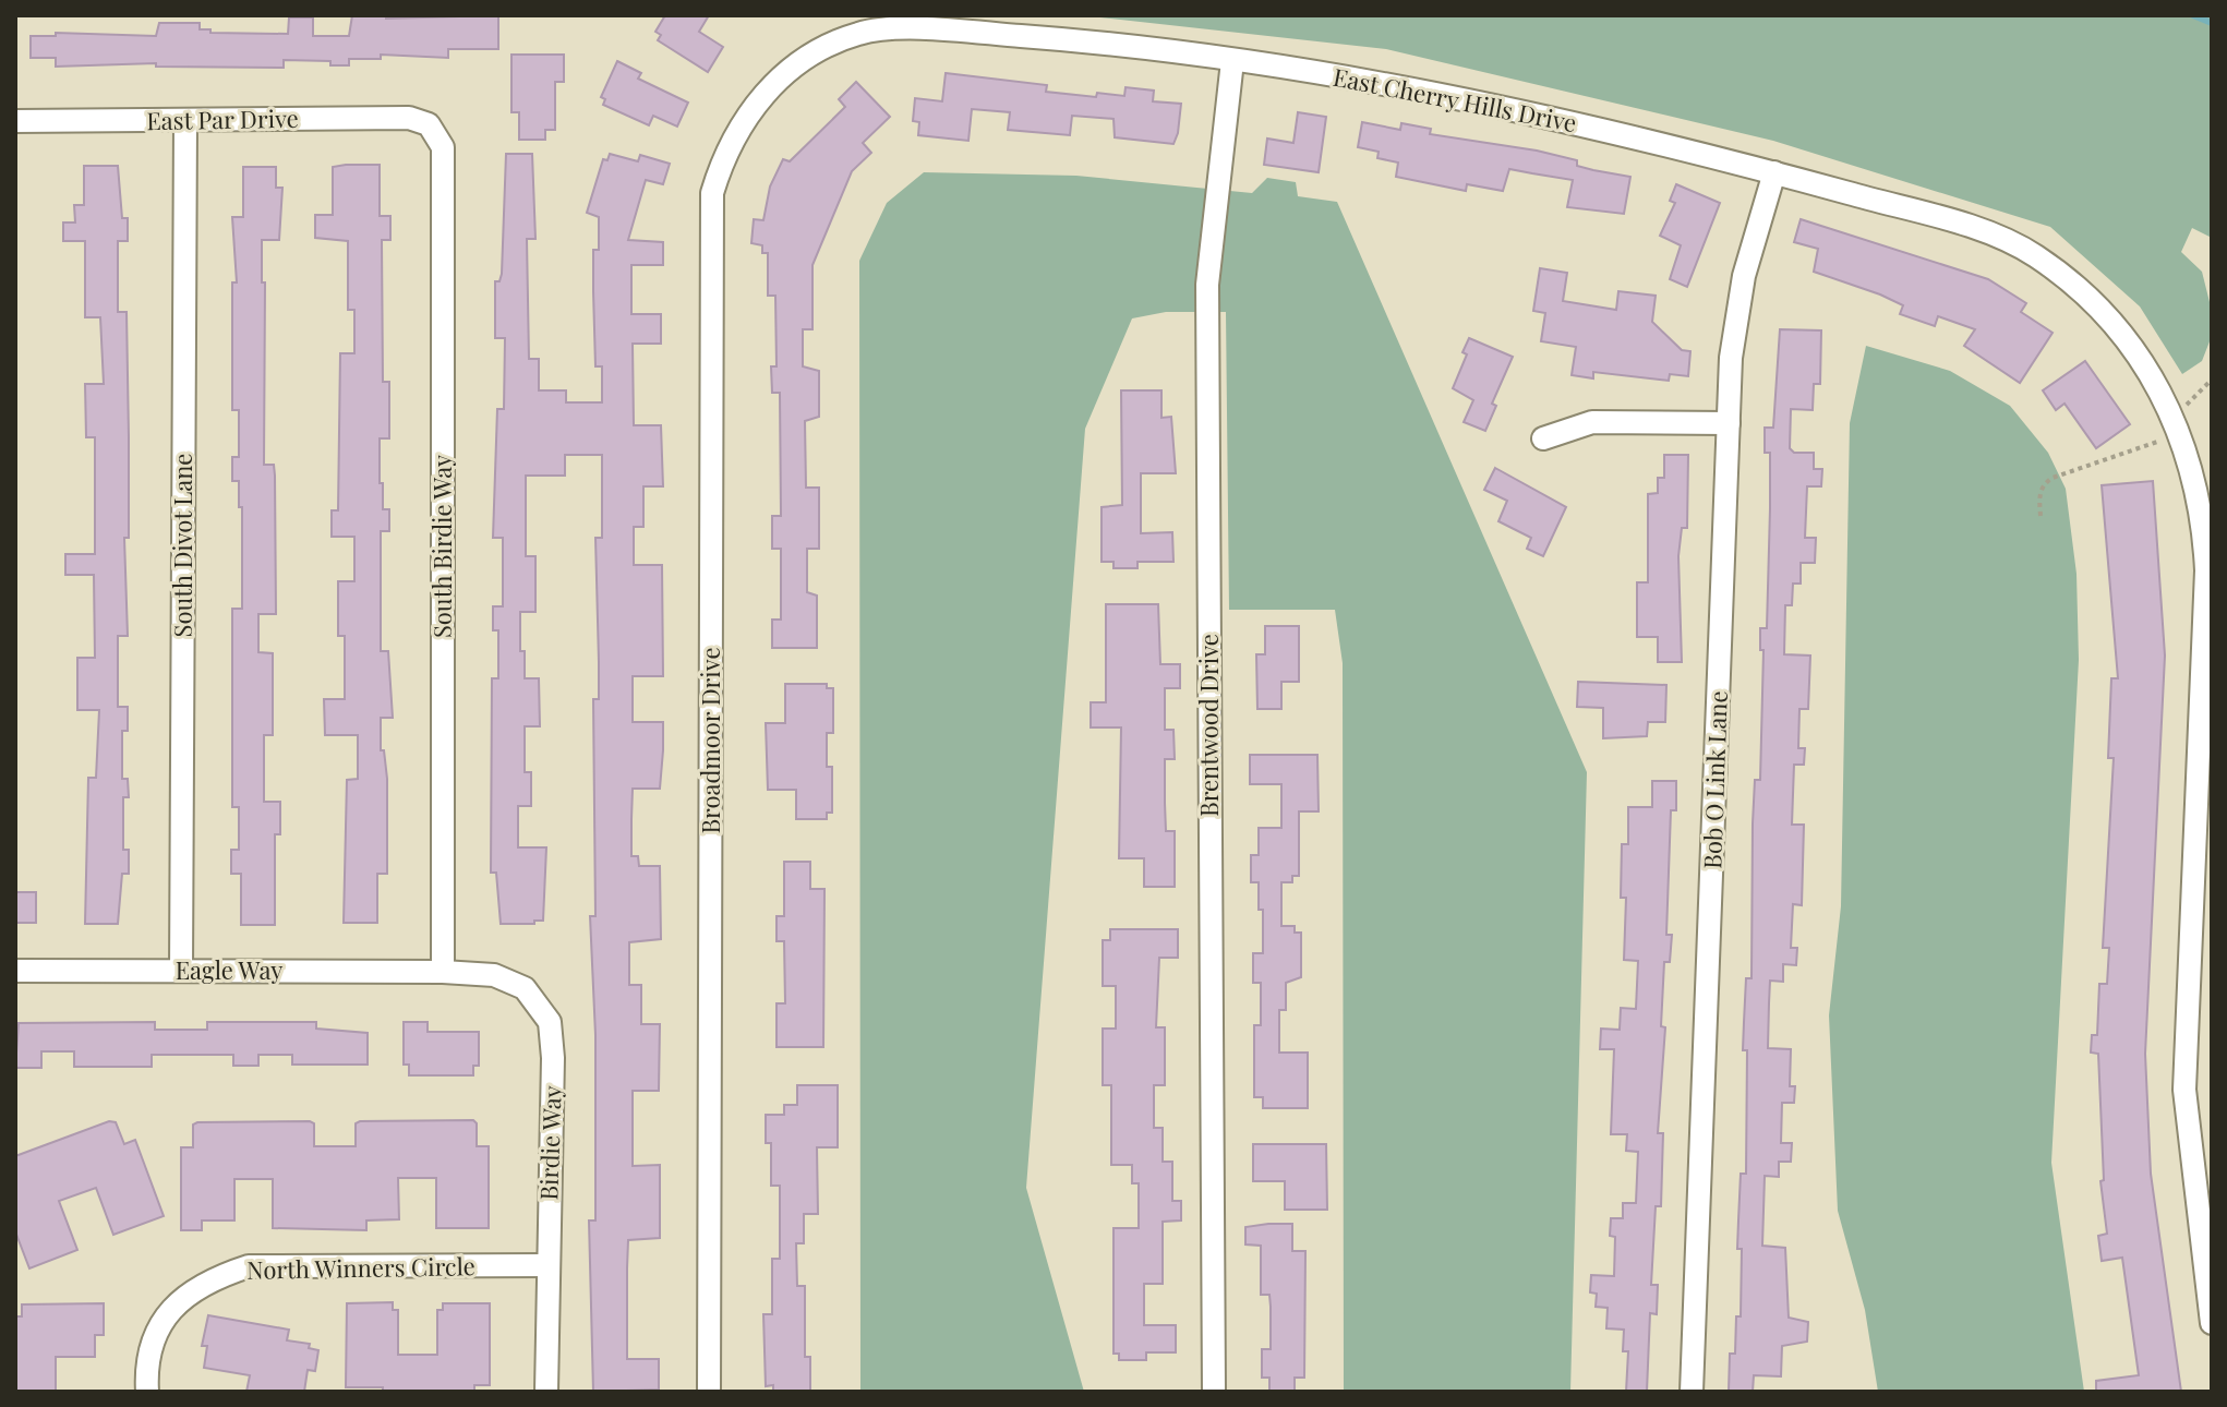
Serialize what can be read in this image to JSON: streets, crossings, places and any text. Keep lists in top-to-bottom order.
{
  "streets": {
    "street": [
      "East Cherry Hills Drive",
      "East Par Drive",
      "South Divot Lane",
      "South Birdie Way",
      "Brentwood Drive",
      "Broadmoor Drive",
      "Bob O Link Lane",
      "Eagle Way",
      "Birdie Way",
      "North Winners Circle"
    ]
  },
  "crossings": [
    ["East Cherry Hills Drive", "Brentwood Drive"],
    ["East Cherry Hills Drive", "Broadmoor Drive"],
    ["East Cherry Hills Drive", "Bob O Link Lane"],
    ["East Par Drive", "South Divot Lane"],
    ["East Par Drive", "South Birdie Way"],
    ["South Divot Lane", "Eagle Way"],
    ["South Birdie Way", "Eagle Way"],
    ["South Birdie Way", "Birdie Way"],
    ["Eagle Way", "Birdie Way"],
    ["Birdie Way", "North Winners Circle"]
  ]
}
